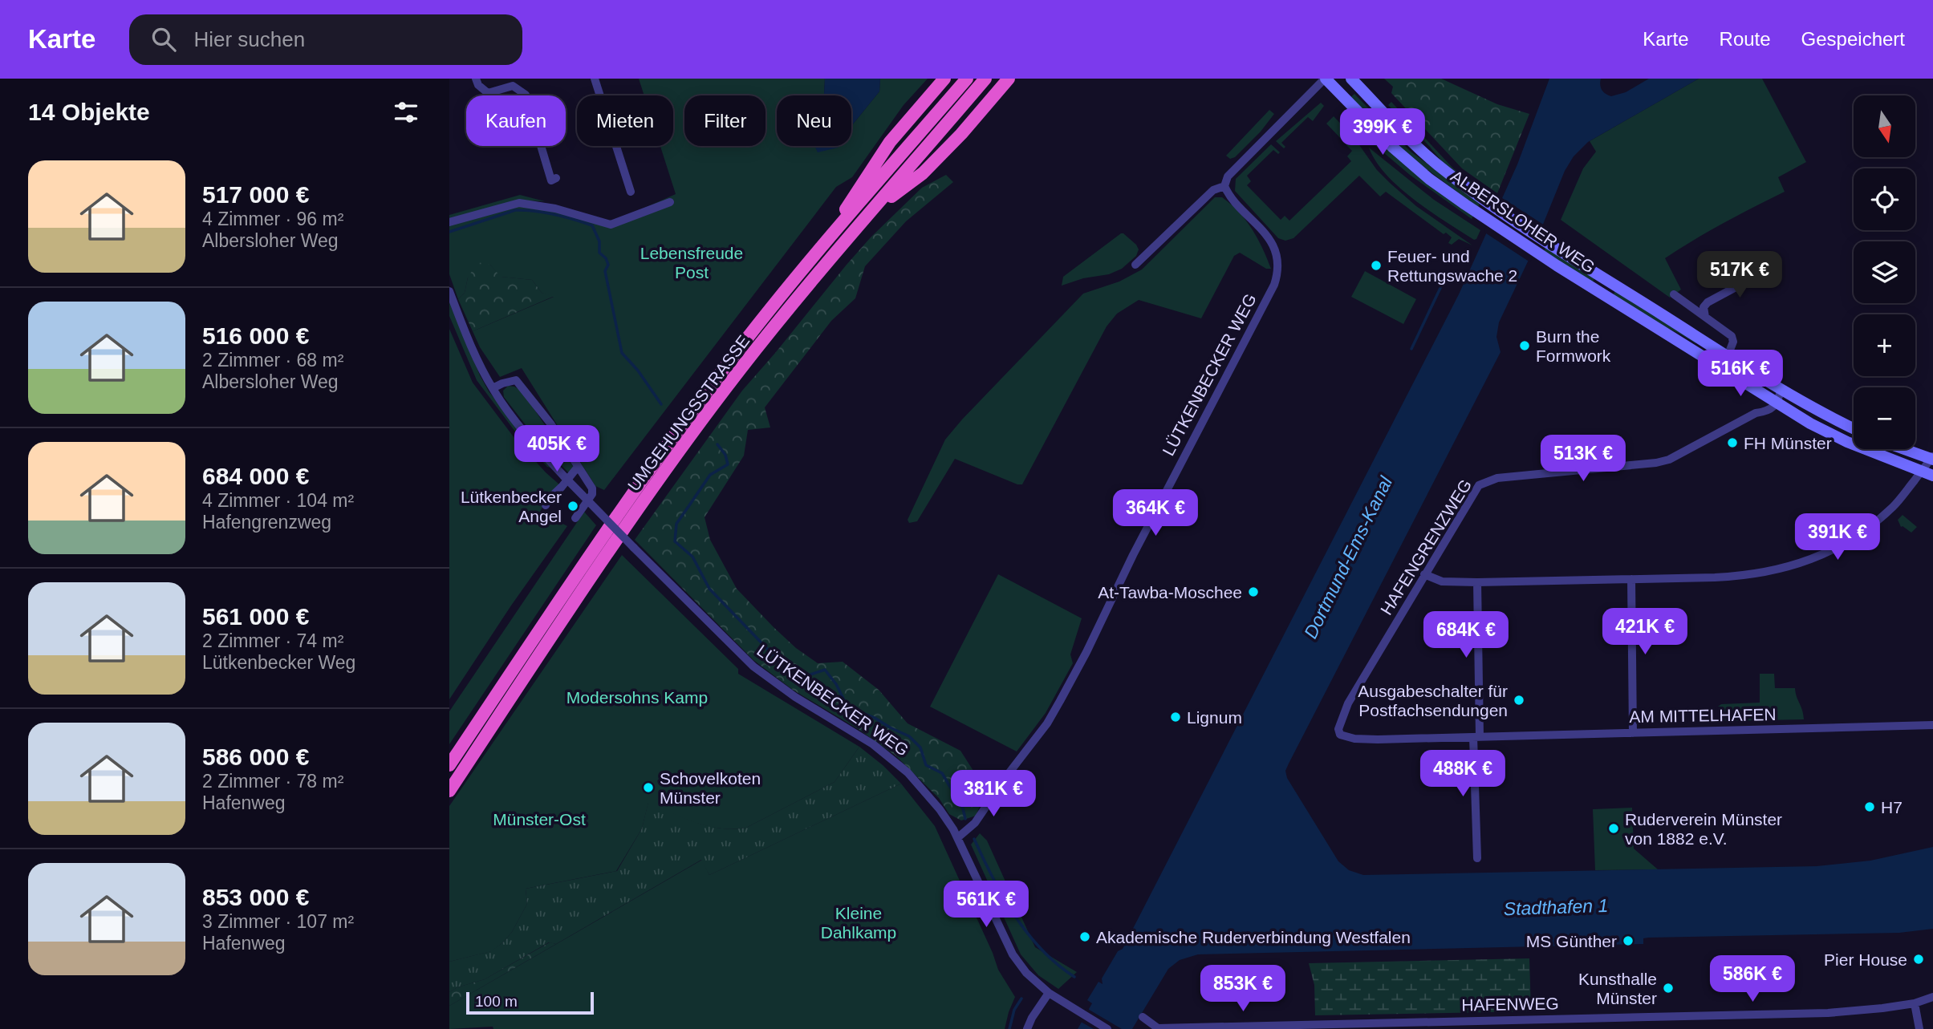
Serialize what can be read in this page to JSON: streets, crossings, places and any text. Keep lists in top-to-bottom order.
{
  "streets": {
    "highway": ["UMGEHUNGSSTRASSE"],
    "main road": ["ALBERSLOHER WEG"],
    "street": [
      "LÜTKENBECKER WEG",
      "HAFENGRENZWEG",
      "AM MITTELHAFEN",
      "HAFENWEG"
    ]
  },
  "crossings": [
    ["ALBERSLOHER WEG", "HAFENGRENZWEG"],
    ["HAFENGRENZWEG", "AM MITTELHAFEN"]
  ],
  "water": ["Dortmund-Ems-Kanal", "Stadthafen 1"],
  "parks": [
    "Lebensfreude Post",
    "Modersohns Kamp",
    "Münster-Ost",
    "Kleine Dahlkamp"
  ],
  "places": [
    "Feuer- und Rettungswache 2",
    "Burn the Formwork",
    "FH Münster",
    "Lütkenbecker Angel",
    "At-Tawba-Moschee",
    "Ausgabeschalter für Postfachsendungen",
    "Lignum",
    "Schovelkoten Münster",
    "H7",
    "Ruderverein Münster von 1882 e.V.",
    "Akademische Ruderverbindung Westfalen",
    "MS Günther",
    "Pier House",
    "Kunsthalle Münster"
  ],
  "scale_bar": "100 m",
  "north": "bottom",
  "page": {
    "header": "Karte",
    "search": "Hier suchen",
    "nav": ["Karte", "Route", "Gespeichert"],
    "heading": "14 Objekte",
    "map_buttons": ["+", "−"],
    "chip": [
      "Kaufen",
      "Mieten",
      "Filter",
      "Neu"
    ],
    "price": [
      "399K €",
      "517K €",
      "516K €",
      "405K €",
      "513K €",
      "364K €",
      "391K €",
      "421K €",
      "684K €",
      "488K €",
      "381K €",
      "561K €",
      "586K €",
      "853K €"
    ],
    "list": [
      {
        "name": "517 000 €",
        "note": "4 Zimmer · 96 m² · Albersloher Weg"
      },
      {
        "name": "516 000 €",
        "note": "2 Zimmer · 68 m² · Albersloher Weg"
      },
      {
        "name": "684 000 €",
        "note": "4 Zimmer · 104 m² · Hafengrenzweg"
      },
      {
        "name": "561 000 €",
        "note": "2 Zimmer · 74 m² · Lütkenbecker Weg"
      },
      {
        "name": "586 000 €",
        "note": "2 Zimmer · 78 m² · Hafenweg"
      },
      {
        "name": "853 000 €",
        "note": "3 Zimmer · 107 m² · Hafenweg"
      }
    ],
    "scale": "100 m"
  }
}
